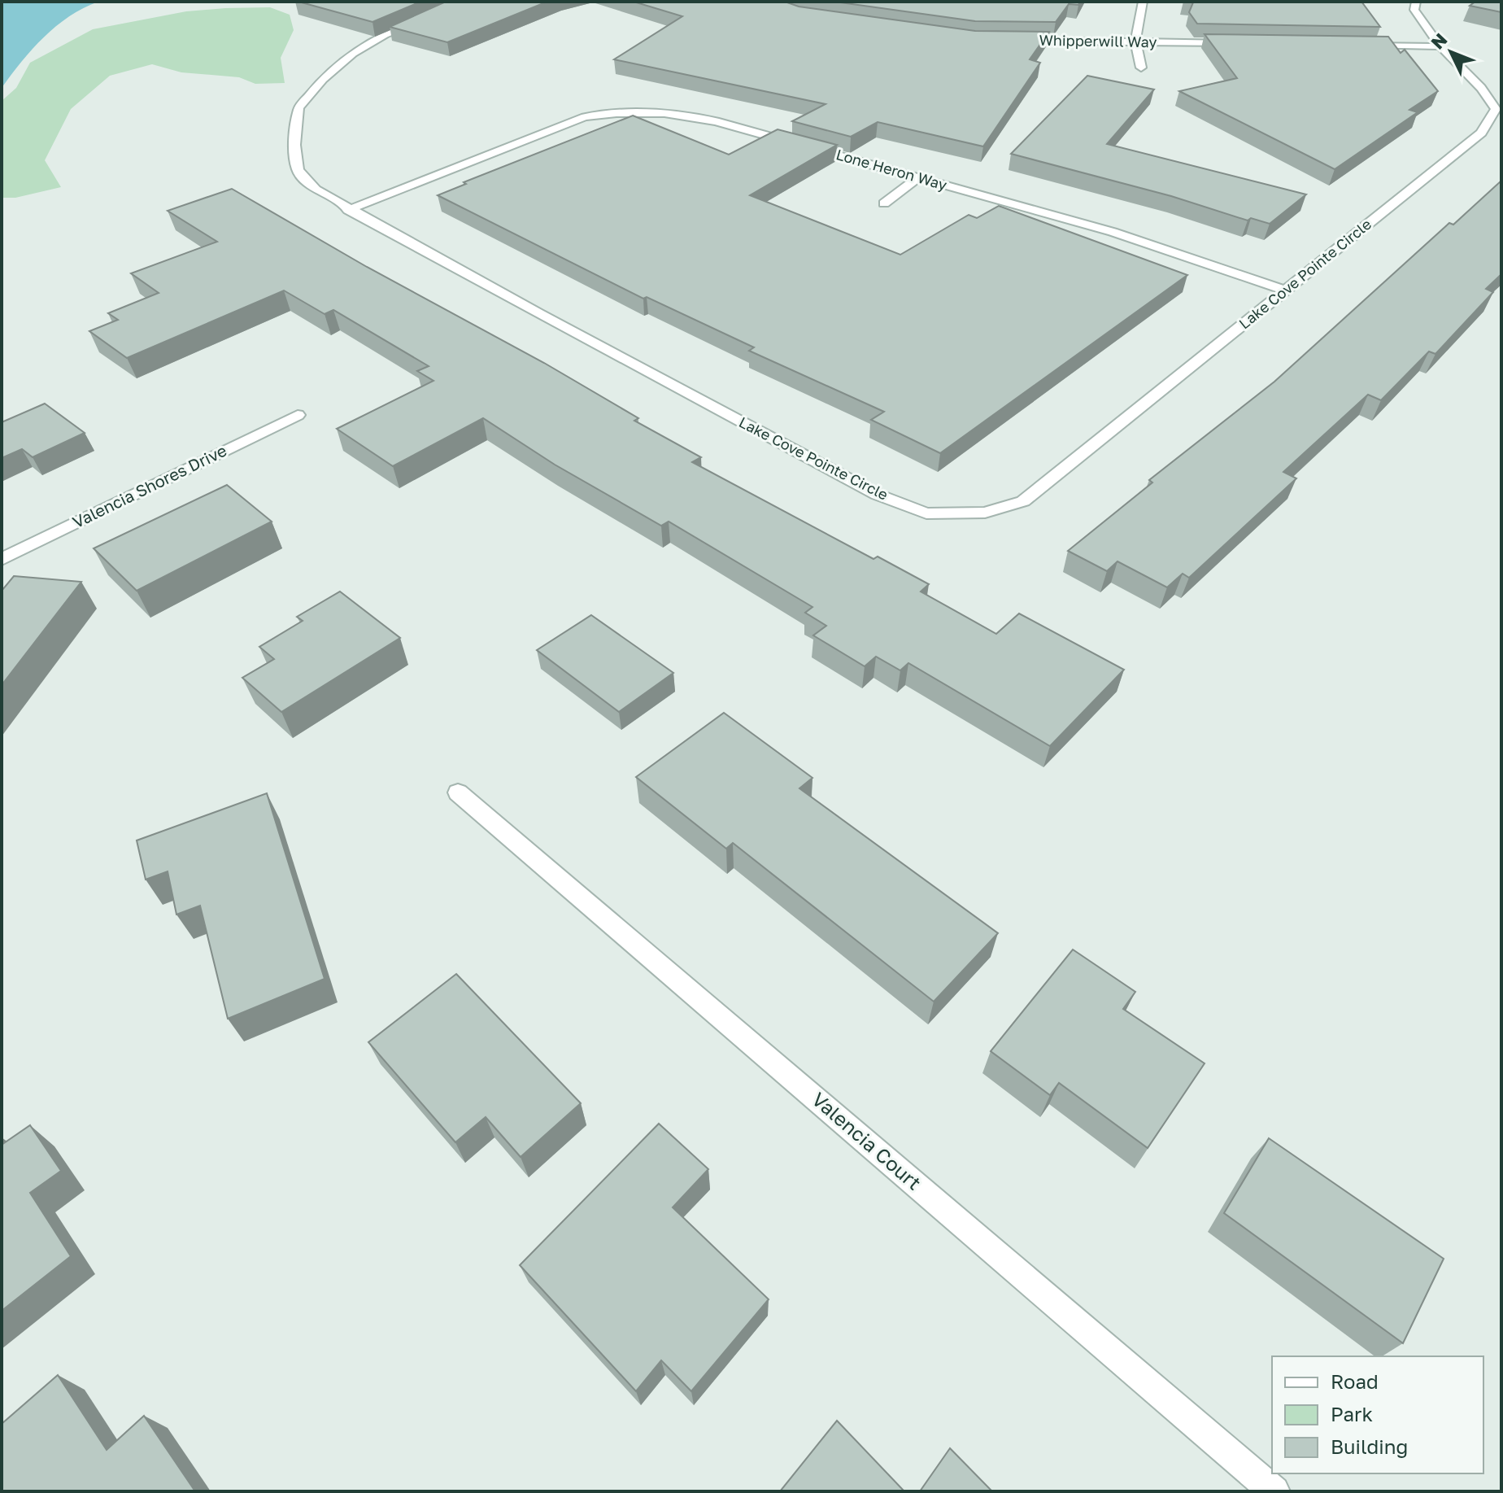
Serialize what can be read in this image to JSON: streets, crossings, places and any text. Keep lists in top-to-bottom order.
{
  "streets": {
    "street": [
      "Whipperwill Way",
      "Lone Heron Way",
      "Lake Cove Pointe Circle",
      "Valencia Shores Drive",
      "Valencia Court"
    ]
  },
  "crossings": [
    ["Lone Heron Way", "Lake Cove Pointe Circle"]
  ],
  "legend": ["Road", "Park", "Building"],
  "north": "top left"
}
